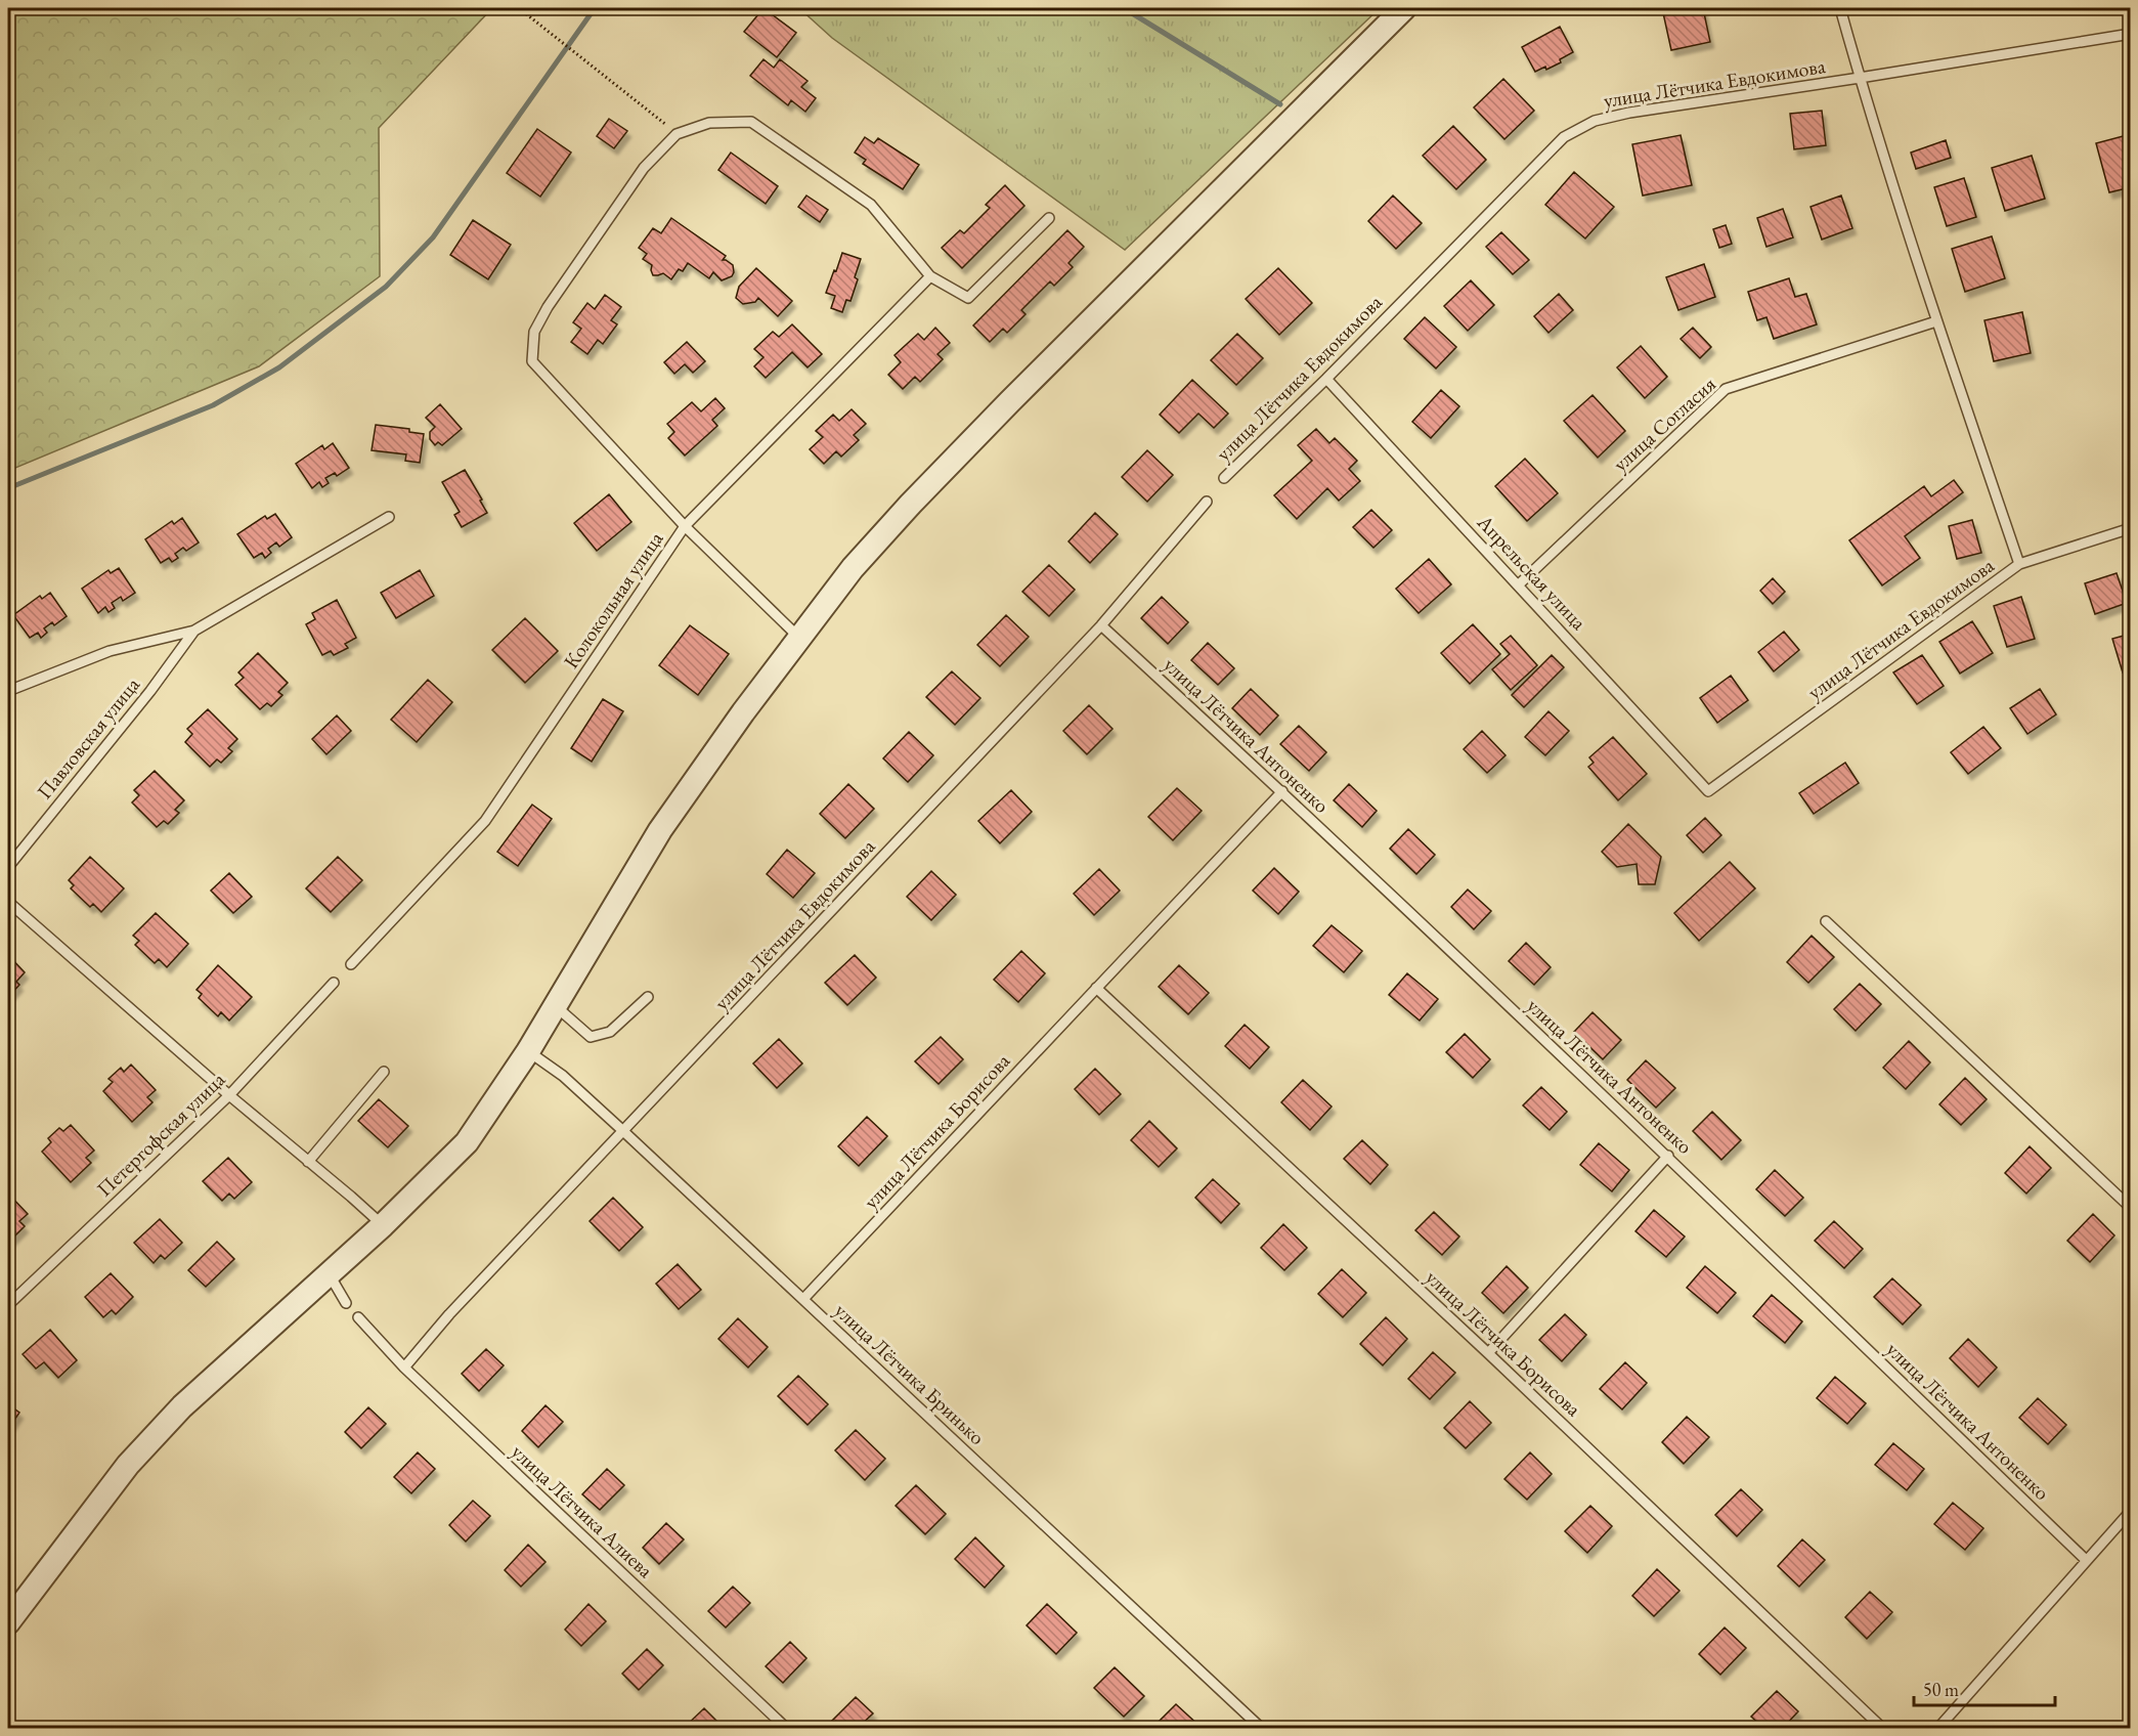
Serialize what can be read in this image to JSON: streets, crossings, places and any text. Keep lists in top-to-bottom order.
{
  "streets": {
    "lane": [
      "улица Лётчика Евдокимова",
      "улица Согласия",
      "Апрельская улица",
      "Колокольная улица",
      "улица Лётчика Антоненко",
      "Павловская улица",
      "улица Лётчика Борисова",
      "Петергофская улица",
      "улица Лётчика Бринько",
      "улица Лётчика Алиева"
    ]
  },
  "crossings": [
    ["улица Лётчика Евдокимова", "Апрельская улица"],
    ["улица Лётчика Евдокимова", "улица Лётчика Антоненко"],
    ["улица Лётчика Евдокимова", "улица Лётчика Бринько"],
    ["улица Лётчика Евдокимова", "улица Лётчика Алиева"],
    ["улица Согласия", "Апрельская улица"],
    ["улица Лётчика Антоненко", "улица Лётчика Борисова"],
    ["улица Лётчика Борисова", "улица Лётчика Бринько"]
  ],
  "scale_bar": "50 m"
}
